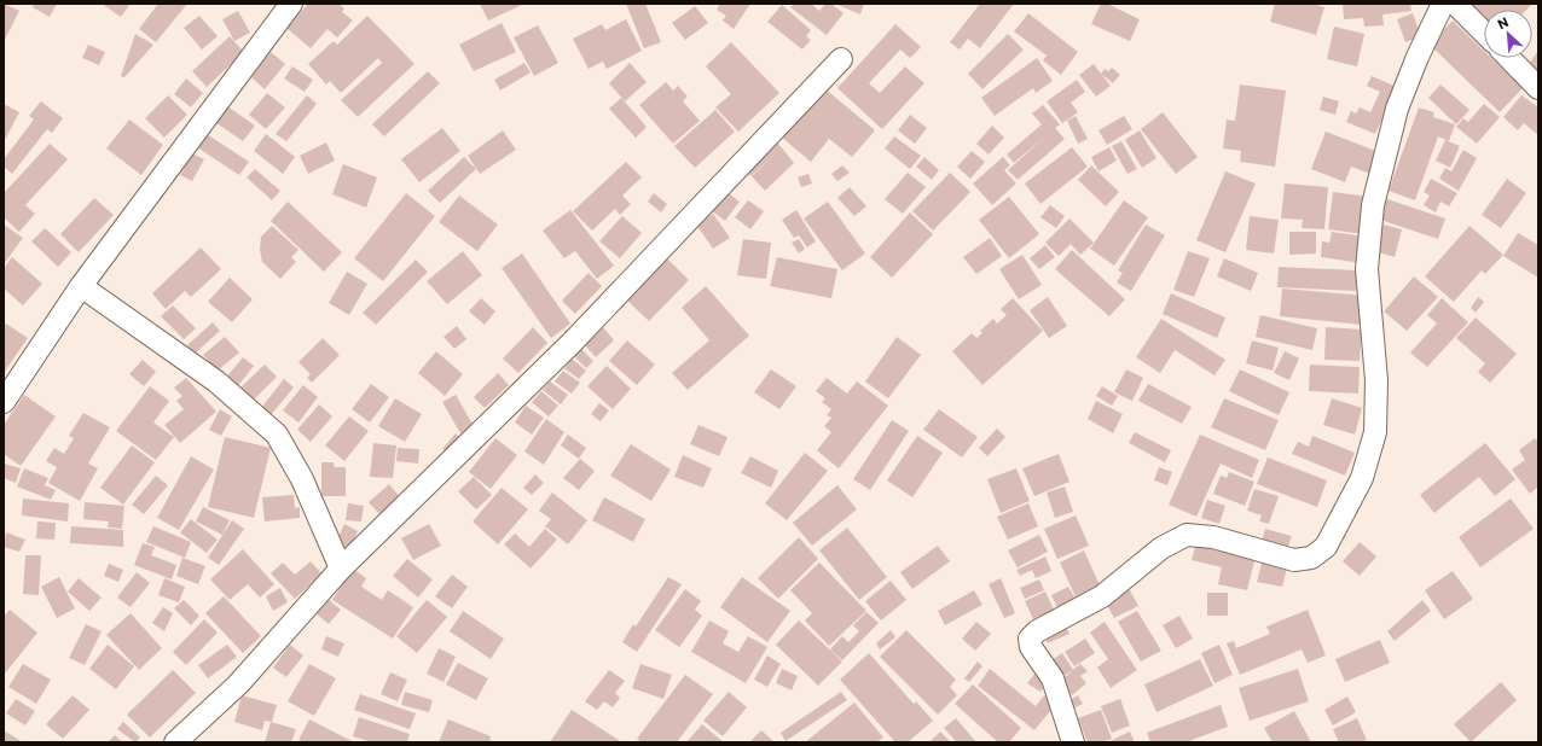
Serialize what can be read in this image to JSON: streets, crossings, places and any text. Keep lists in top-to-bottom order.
{
  "north": "top left"
}
